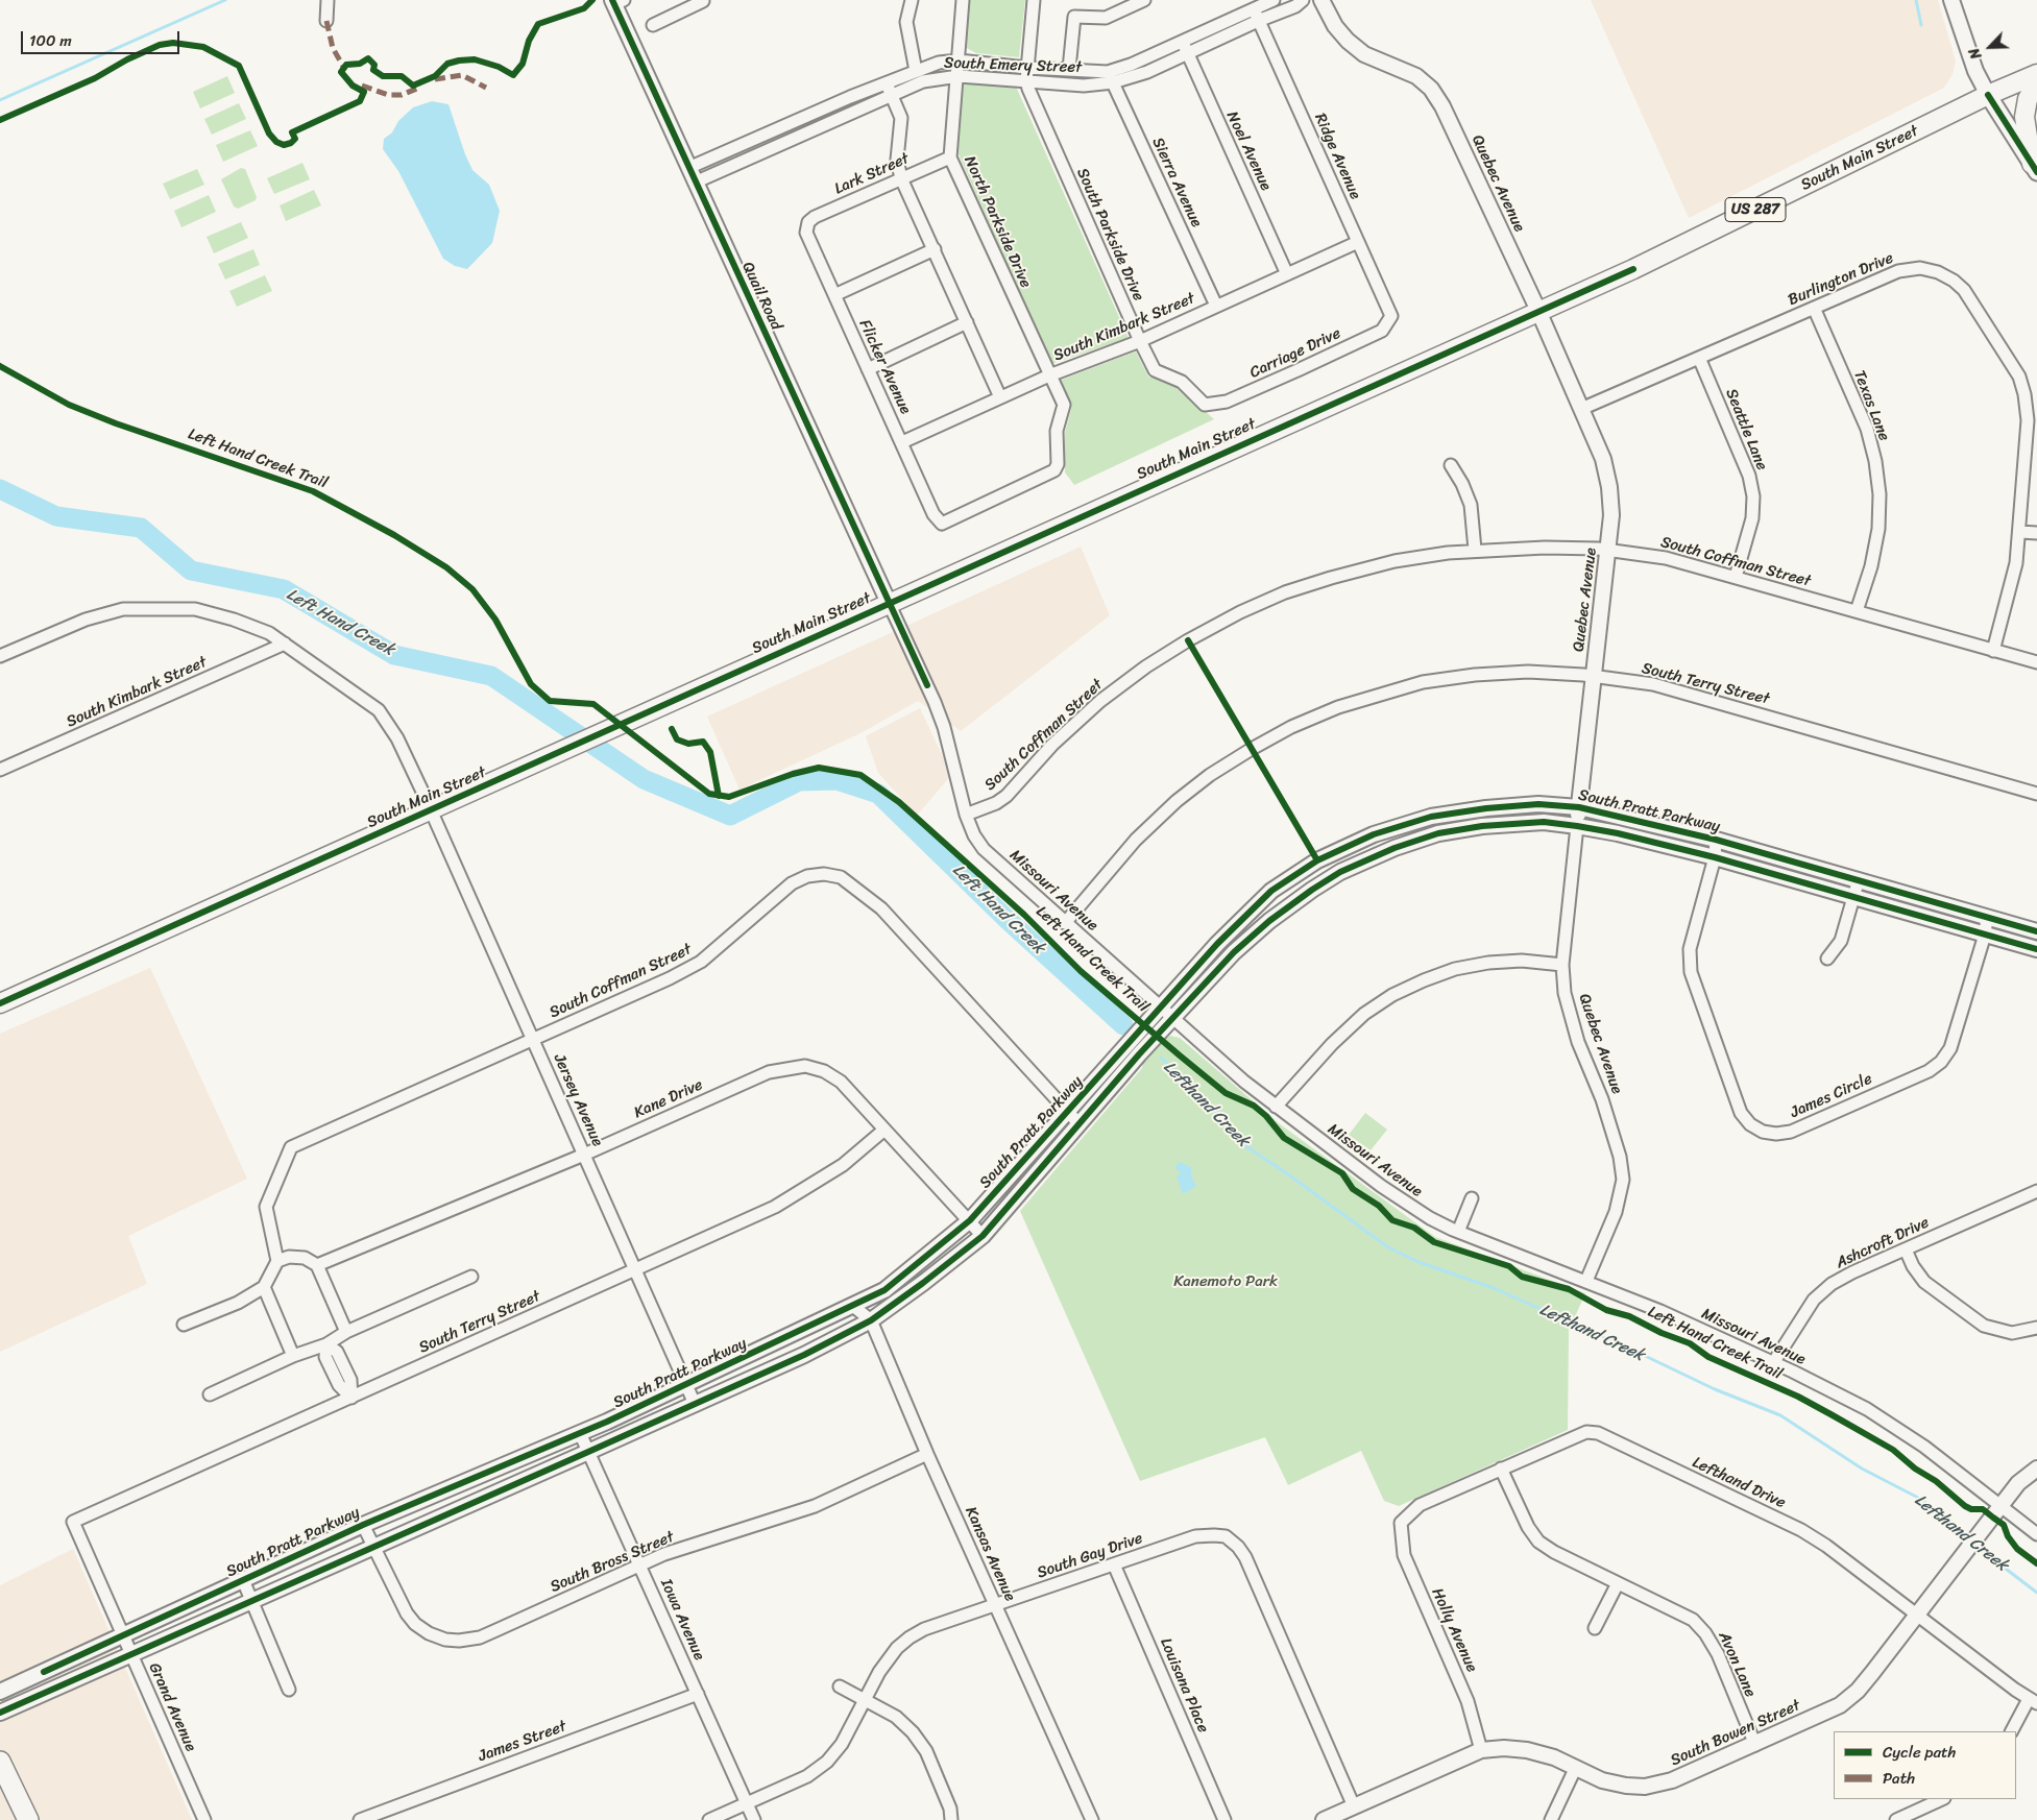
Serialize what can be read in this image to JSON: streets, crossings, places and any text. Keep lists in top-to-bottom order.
{
  "streets": {
    "main road": ["South Main Street", "US 287"],
    "street": [
      "South Emery Street",
      "Noel Avenue",
      "Ridge Avenue",
      "Lark Street",
      "Sierra Avenue",
      "Quebec Avenue",
      "North Parkside Drive",
      "South Parkside Drive",
      "Burlington Drive",
      "Quail Road",
      "South Kimbark Street",
      "Carriage Drive",
      "Flicker Avenue",
      "Texas Lane",
      "Seattle Lane",
      "South Coffman Street",
      "South Terry Street",
      "South Pratt Parkway",
      "Missouri Avenue",
      "James Circle",
      "Kane Drive",
      "Jersey Avenue",
      "Ashcroft Drive",
      "Lefthand Drive",
      "Kansas Avenue",
      "South Gay Drive",
      "South Bross Street",
      "Iowa Avenue",
      "Holly Avenue",
      "Avon Lane",
      "Louisana Place",
      "Grand Avenue",
      "South Bowen Street",
      "James Street"
    ],
    "cycle path": ["Left Hand Creek Trail"]
  },
  "crossings": [
    ["South Emery Street", "Noel Avenue"],
    ["South Emery Street", "Ridge Avenue"],
    ["South Emery Street", "Sierra Avenue"],
    ["South Emery Street", "North Parkside Drive"],
    ["South Emery Street", "South Parkside Drive"],
    ["South Emery Street", "Quail Road"],
    ["Noel Avenue", "South Kimbark Street"],
    ["Ridge Avenue", "South Kimbark Street"],
    ["Ridge Avenue", "Carriage Drive"],
    ["South Main Street", "Quebec Avenue"],
    ["South Main Street", "Quail Road"],
    ["South Main Street", "Missouri Avenue"],
    ["South Main Street", "Jersey Avenue"],
    ["Lark Street", "North Parkside Drive"],
    ["Lark Street", "Flicker Avenue"],
    ["Sierra Avenue", "South Kimbark Street"],
    ["Quebec Avenue", "Burlington Drive"],
    ["Quebec Avenue", "South Coffman Street"],
    ["Quebec Avenue", "South Terry Street"],
    ["Quebec Avenue", "South Pratt Parkway"],
    ["Quebec Avenue", "Missouri Avenue"],
    ["North Parkside Drive", "South Kimbark Street"],
    ["North Parkside Drive", "Flicker Avenue"],
    ["South Parkside Drive", "South Kimbark Street"],
    ["South Parkside Drive", "Carriage Drive"],
    ["Burlington Drive", "Texas Lane"],
    ["Burlington Drive", "Seattle Lane"],
    ["Burlington Drive", "South Coffman Street"],
    ["Quail Road", "Missouri Avenue"],
    ["South Kimbark Street", "Flicker Avenue"],
    ["Texas Lane", "South Coffman Street"],
    ["Seattle Lane", "South Coffman Street"],
    ["South Coffman Street", "South Pratt Parkway"],
    ["South Coffman Street", "Missouri Avenue"],
    ["South Coffman Street", "Jersey Avenue"],
    ["South Terry Street", "Missouri Avenue"],
    ["South Terry Street", "Kane Drive"],
    ["South Terry Street", "Jersey Avenue"],
    ["South Terry Street", "Grand Avenue"],
    ["South Pratt Parkway", "Missouri Avenue"],
    ["South Pratt Parkway", "James Circle"],
    ["South Pratt Parkway", "Kane Drive"],
    ["South Pratt Parkway", "Jersey Avenue"],
    ["South Pratt Parkway", "Kansas Avenue"],
    ["South Pratt Parkway", "South Bross Street"],
    ["South Pratt Parkway", "Iowa Avenue"],
    ["South Pratt Parkway", "Grand Avenue"],
    ["Missouri Avenue", "Ashcroft Drive"],
    ["Missouri Avenue", "South Bowen Street"],
    ["Kane Drive", "Jersey Avenue"],
    ["Lefthand Drive", "Holly Avenue"],
    ["Lefthand Drive", "Avon Lane"],
    ["Lefthand Drive", "South Bowen Street"],
    ["Kansas Avenue", "South Gay Drive"],
    ["Kansas Avenue", "South Bross Street"],
    ["South Gay Drive", "Iowa Avenue"],
    ["South Gay Drive", "Louisana Place"],
    ["South Gay Drive", "South Bowen Street"],
    ["South Bross Street", "Iowa Avenue"],
    ["Iowa Avenue", "James Street"],
    ["Holly Avenue", "South Bowen Street"],
    ["Avon Lane", "South Bowen Street"]
  ],
  "water": ["Left Hand Creek", "Lefthand Creek"],
  "parks": ["Kanemoto Park"],
  "legend": ["Cycle path", "Path"],
  "scale_bar": "100 m",
  "north": "bottom left"
}
